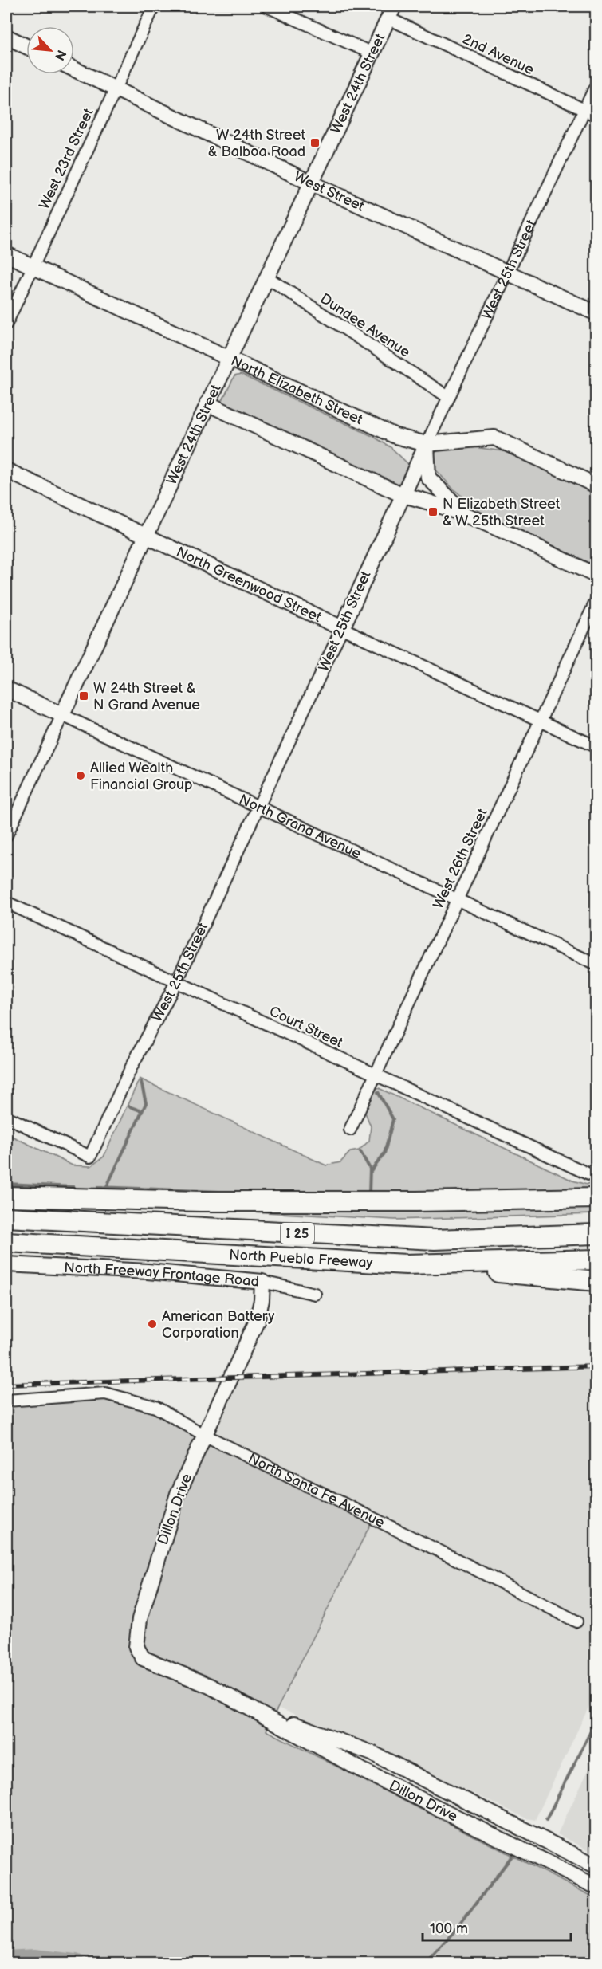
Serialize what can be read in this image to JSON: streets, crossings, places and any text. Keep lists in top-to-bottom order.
{
  "streets": {
    "highway": ["I 25", "North Pueblo Freeway"],
    "street": [
      "2nd Avenue",
      "West 24th Street",
      "West 23rd Street",
      "West Street",
      "West 25th Street",
      "Dundee Avenue",
      "North Elizabeth Street",
      "North Greenwood Street",
      "North Grand Avenue",
      "West 26th Street",
      "Court Street",
      "North Freeway Frontage Road",
      "North Santa Fe Avenue",
      "Dillon Drive"
    ]
  },
  "crossings": [
    ["2nd Avenue", "West 24th Street"],
    ["2nd Avenue", "West 25th Street"],
    ["West 24th Street", "West Street"],
    ["West 24th Street", "Dundee Avenue"],
    ["West 24th Street", "North Elizabeth Street"],
    ["West 24th Street", "North Greenwood Street"],
    ["West 24th Street", "North Grand Avenue"],
    ["West 23rd Street", "West Street"],
    ["West 23rd Street", "North Elizabeth Street"],
    ["West Street", "West 25th Street"],
    ["West 25th Street", "Dundee Avenue"],
    ["West 25th Street", "North Elizabeth Street"],
    ["West 25th Street", "North Greenwood Street"],
    ["West 25th Street", "North Grand Avenue"],
    ["West 25th Street", "Court Street"],
    ["North Greenwood Street", "West 26th Street"],
    ["North Grand Avenue", "West 26th Street"],
    ["West 26th Street", "Court Street"],
    ["North Santa Fe Avenue", "Dillon Drive"]
  ],
  "places": {
    "transit": ["W 24th Street & Balboa Road", "N Elizabeth Street & W 25th Street", "W 24th Street & N Grand Avenue"],
    "other": ["Allied Wealth Financial Group", "American Battery Corporation"]
  },
  "scale_bar": "100 m",
  "north": "bottom right"
}
